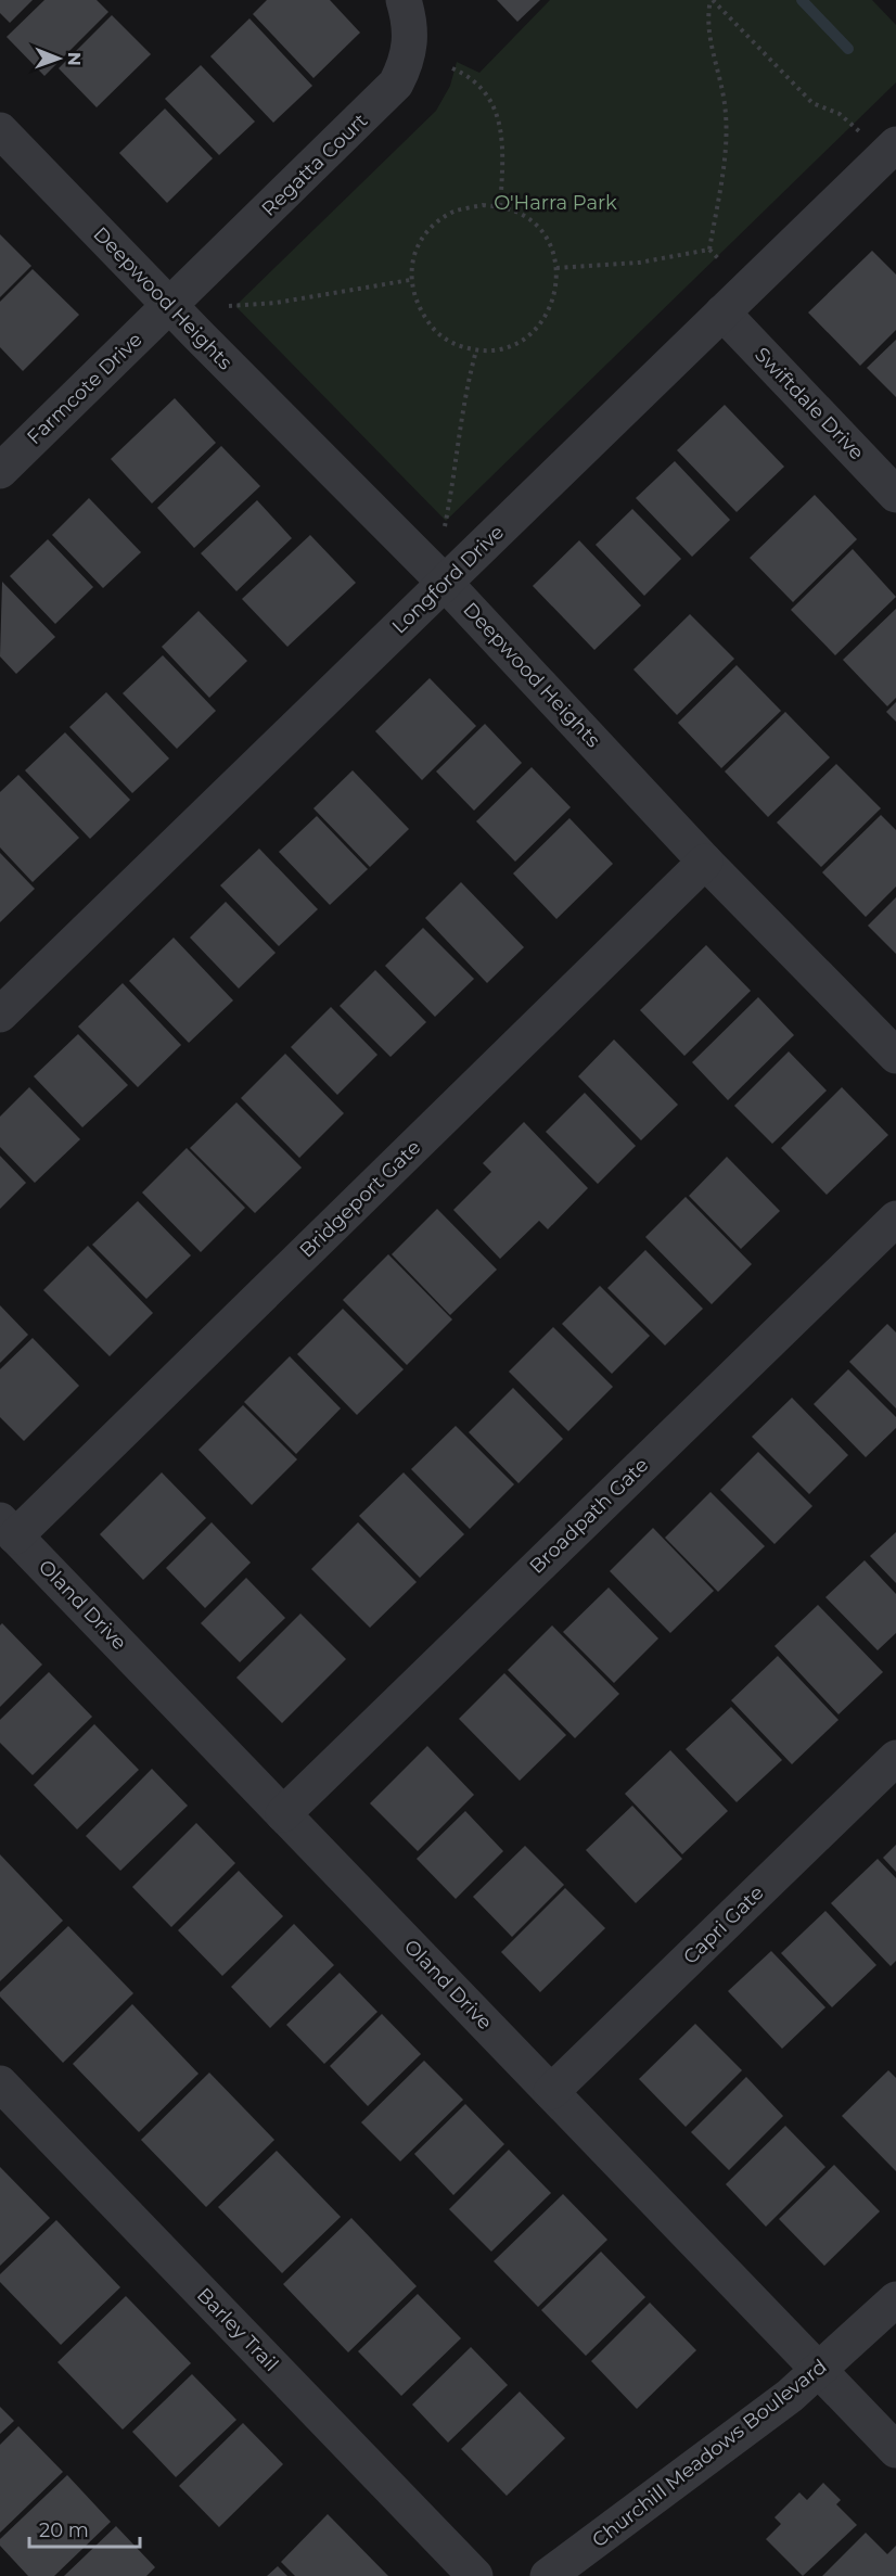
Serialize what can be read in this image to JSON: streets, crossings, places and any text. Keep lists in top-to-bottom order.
{
  "streets": {
    "street": [
      "Regatta Court",
      "Deepwood Heights",
      "Farmcote Drive",
      "Swiftdale Drive",
      "Longford Drive",
      "Bridgeport Gate",
      "Broadpath Gate",
      "Oland Drive",
      "Capri Gate",
      "Barley Trail",
      "Churchill Meadows Boulevard"
    ]
  },
  "crossings": [
    ["Regatta Court", "Deepwood Heights"],
    ["Regatta Court", "Farmcote Drive"],
    ["Deepwood Heights", "Farmcote Drive"],
    ["Deepwood Heights", "Longford Drive"],
    ["Deepwood Heights", "Bridgeport Gate"],
    ["Swiftdale Drive", "Longford Drive"],
    ["Bridgeport Gate", "Oland Drive"],
    ["Broadpath Gate", "Oland Drive"],
    ["Oland Drive", "Capri Gate"],
    ["Oland Drive", "Churchill Meadows Boulevard"]
  ],
  "parks": ["O'Harra Park"],
  "scale_bar": "20 m",
  "north": "right"
}
